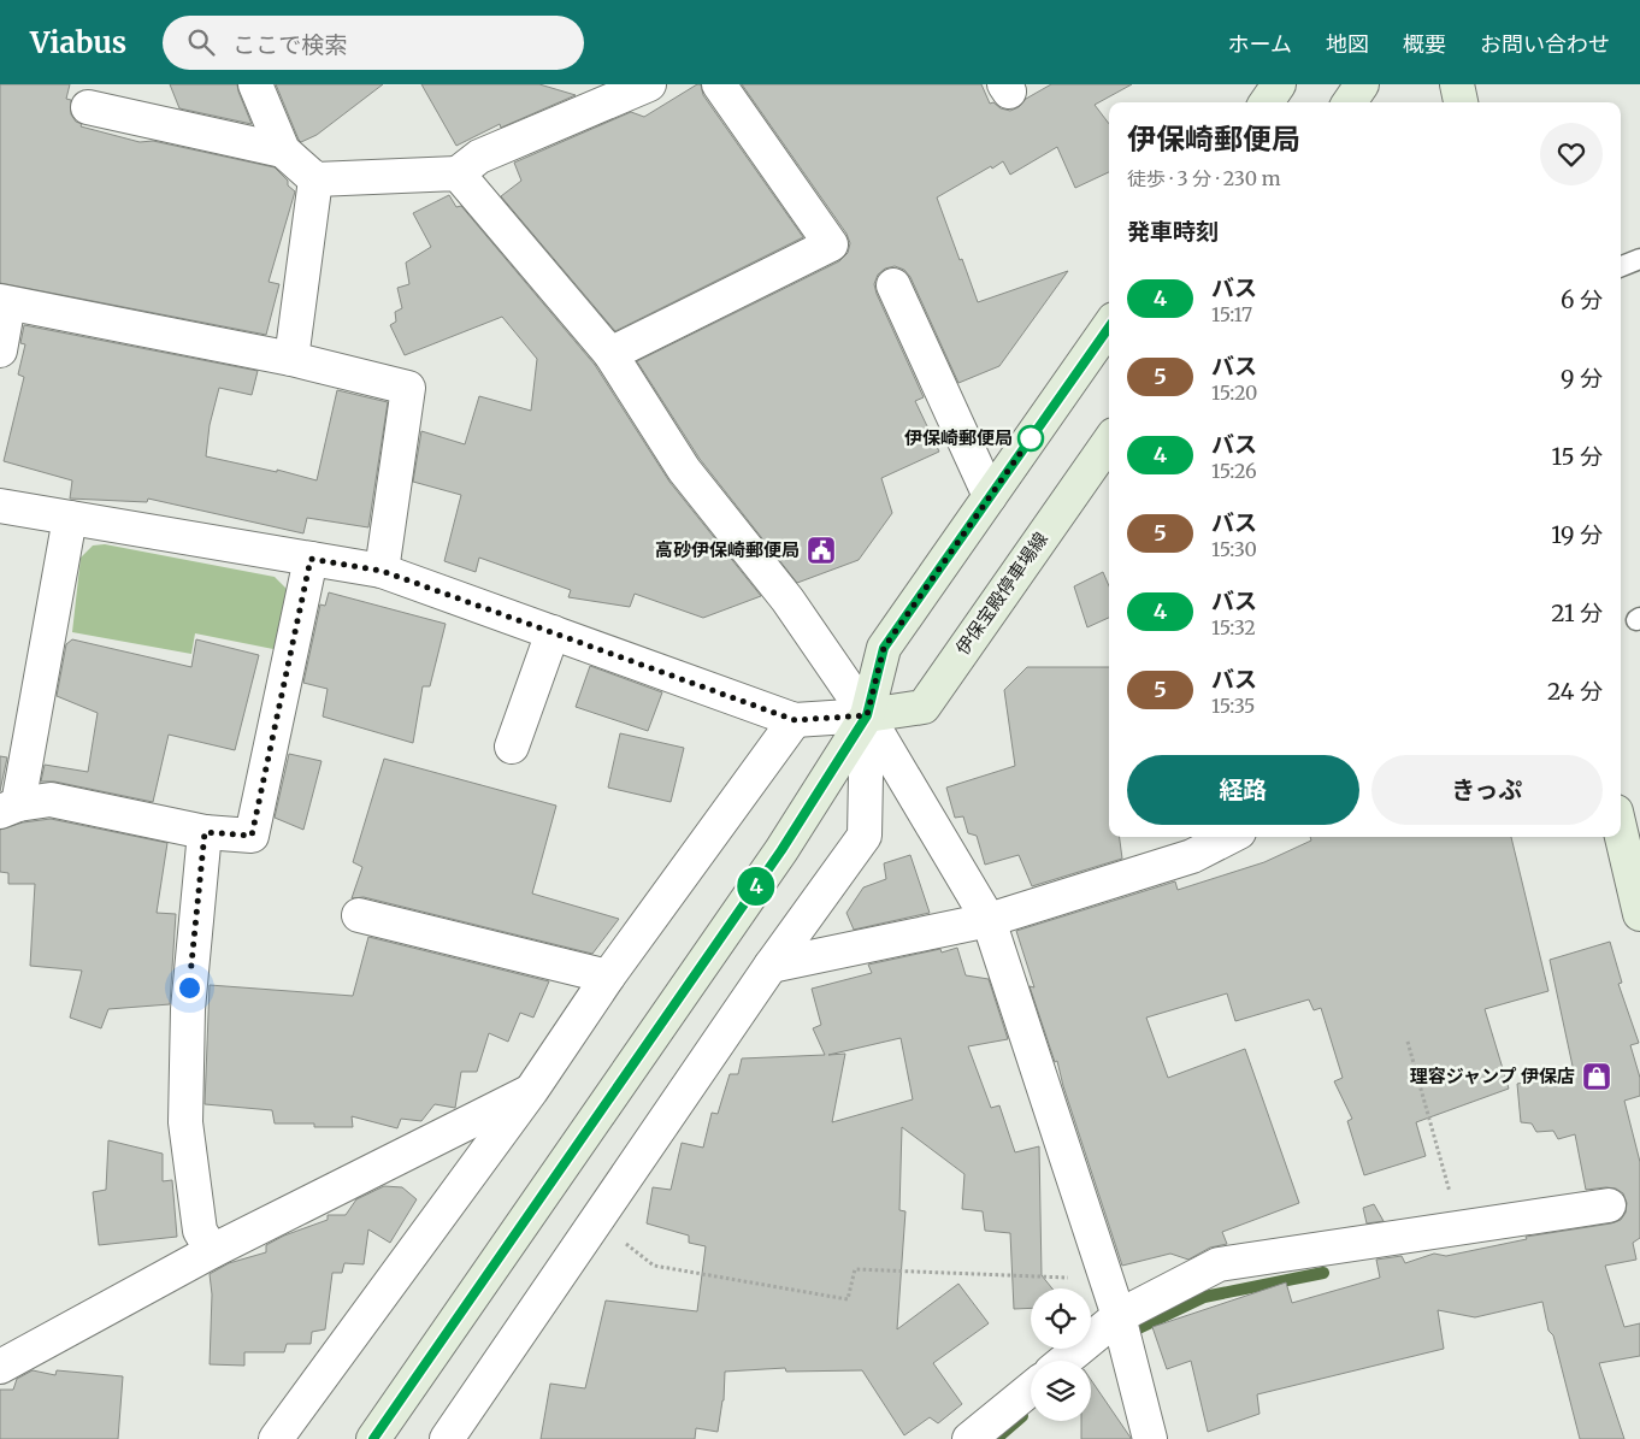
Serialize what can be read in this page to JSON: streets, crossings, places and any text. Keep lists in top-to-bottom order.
{
  "streets": {
    "main road": ["伊保宝殿停車場線"]
  },
  "places": {
    "other": ["伊保崎郵便局"],
    "public building": ["高砂伊保崎郵便局"],
    "shop": ["理容ジャンプ 伊保店"]
  },
  "lines": ["bus line 4"],
  "page": {
    "header": "Viabus",
    "search": "ここで検索",
    "nav": [
      "ホーム",
      "地図",
      "概要",
      "お問い合わせ"
    ],
    "on_map": "4",
    "heading": [
      ["伊保崎郵便局", "徒歩 · 3 分 · 230 m"],
      "発車時刻"
    ],
    "list": [
      {
        "mark": "4",
        "name": "バス",
        "note": "15:17",
        "value": "6 分"
      },
      {
        "mark": "5",
        "name": "バス",
        "note": "15:20",
        "value": "9 分"
      },
      {
        "mark": "4",
        "name": "バス",
        "note": "15:26",
        "value": "15 分"
      },
      {
        "mark": "5",
        "name": "バス",
        "note": "15:30",
        "value": "19 分"
      },
      {
        "mark": "4",
        "name": "バス",
        "note": "15:32",
        "value": "21 分"
      },
      {
        "mark": "5",
        "name": "バス",
        "note": "15:35",
        "value": "24 分"
      }
    ],
    "buttons": ["経路", "きっぷ"]
  }
}
